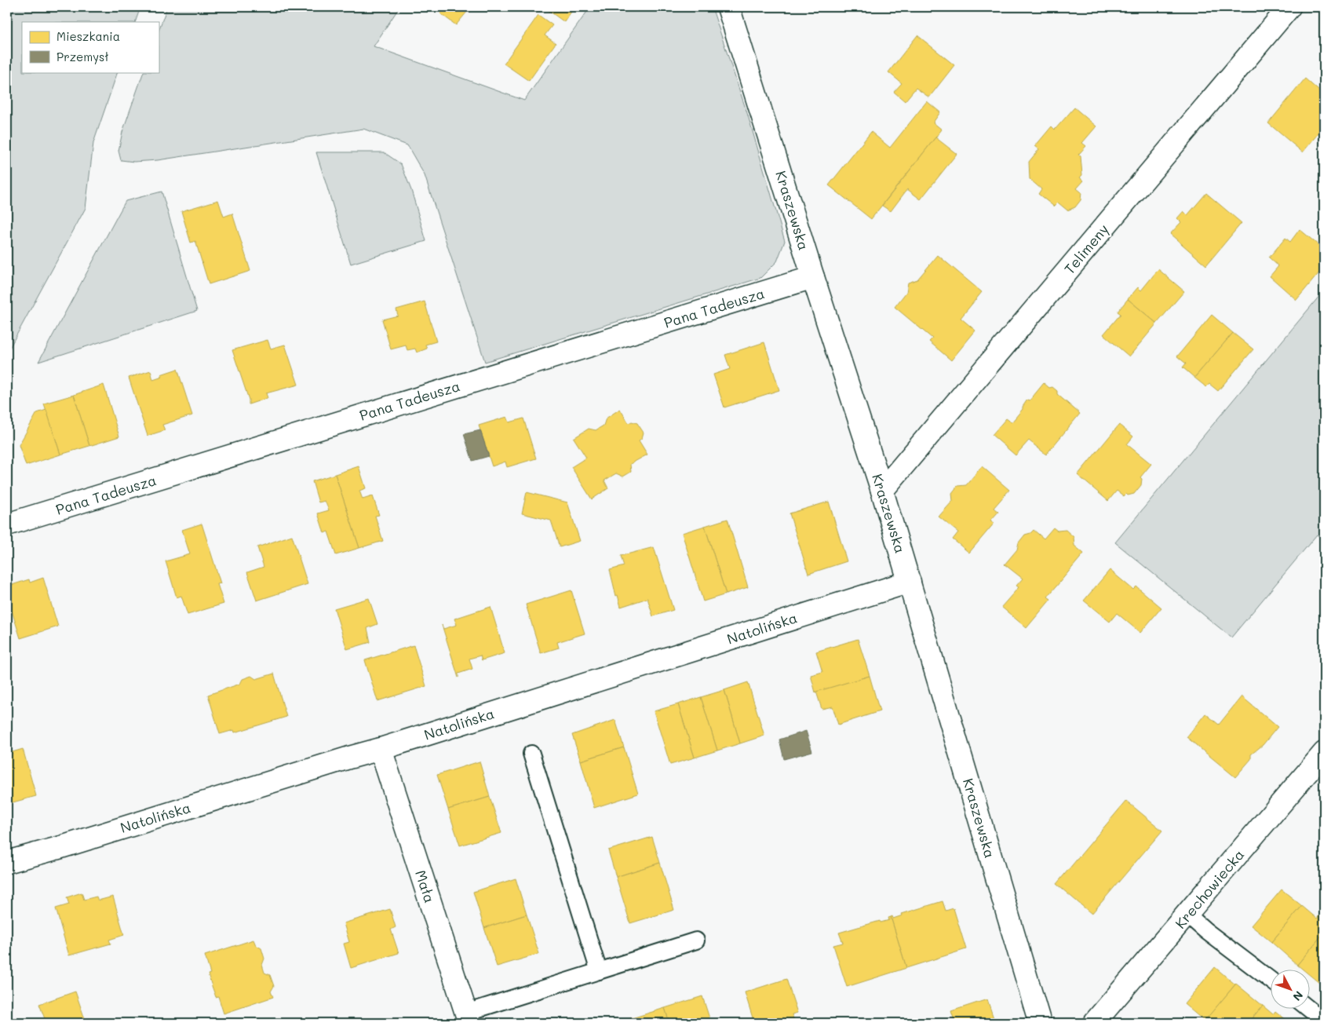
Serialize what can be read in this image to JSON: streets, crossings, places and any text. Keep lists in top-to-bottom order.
{
  "streets": {
    "street": [
      "Kraszewska",
      "Telimeny",
      "Pana Tadeusza",
      "Natolińska",
      "Mała",
      "Krechowiecka"
    ]
  },
  "crossings": [
    ["Kraszewska", "Telimeny"],
    ["Kraszewska", "Pana Tadeusza"],
    ["Kraszewska", "Natolińska"],
    ["Natolińska", "Mała"]
  ],
  "legend": ["Mieszkania", "Przemysł"],
  "north": "bottom right"
}
